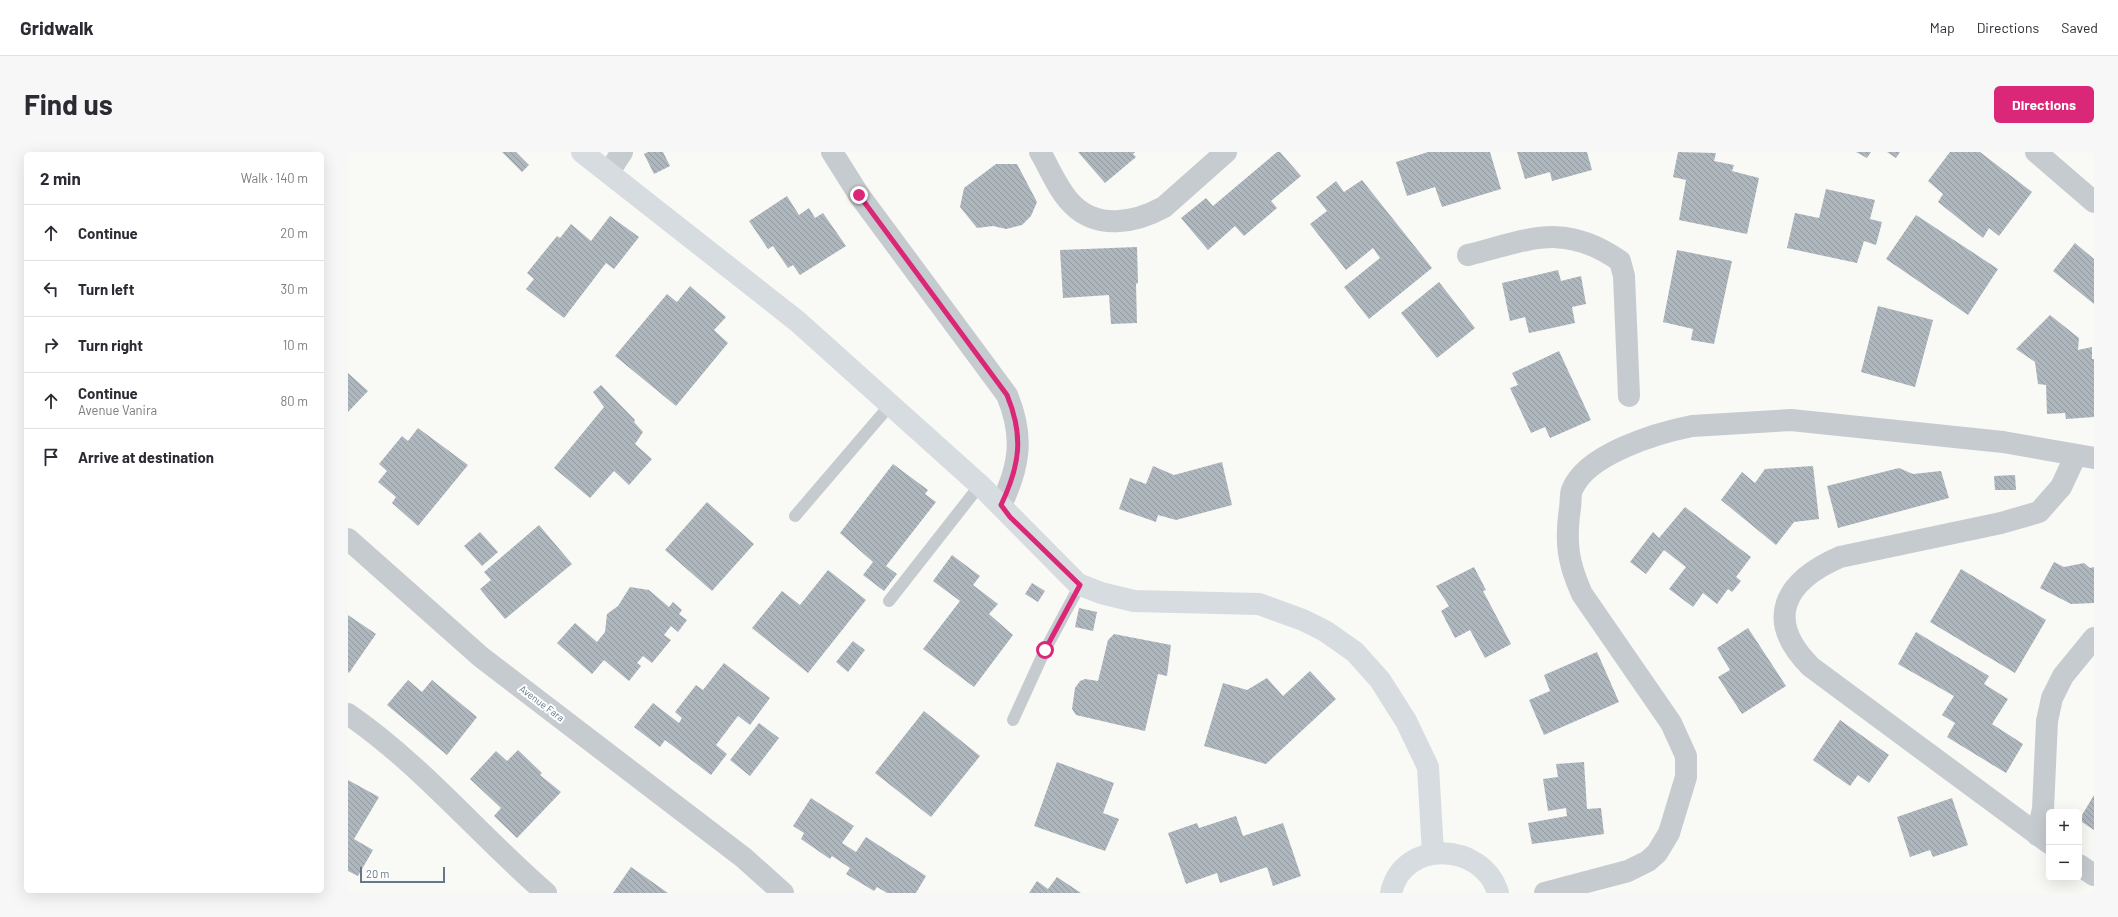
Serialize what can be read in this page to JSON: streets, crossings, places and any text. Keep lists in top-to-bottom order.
{
  "streets": {
    "street": ["Avenue Fara"]
  },
  "scale_bar": "20 m",
  "page": {
    "header": "Gridwalk",
    "nav": ["Map", "Directions", "Saved"],
    "buttons": "Directions",
    "title": "Find us",
    "heading": ["2 min", "Walk · 140 m"],
    "list": [
      ["Continue", "20 m"],
      ["Turn left", "30 m"],
      ["Turn right", "10 m"],
      ["Continue", "Avenue Vanira", "80 m"],
      "Arrive at destination"
    ],
    "map_buttons": ["+", "−"],
    "scale": "20 m"
  }
}
